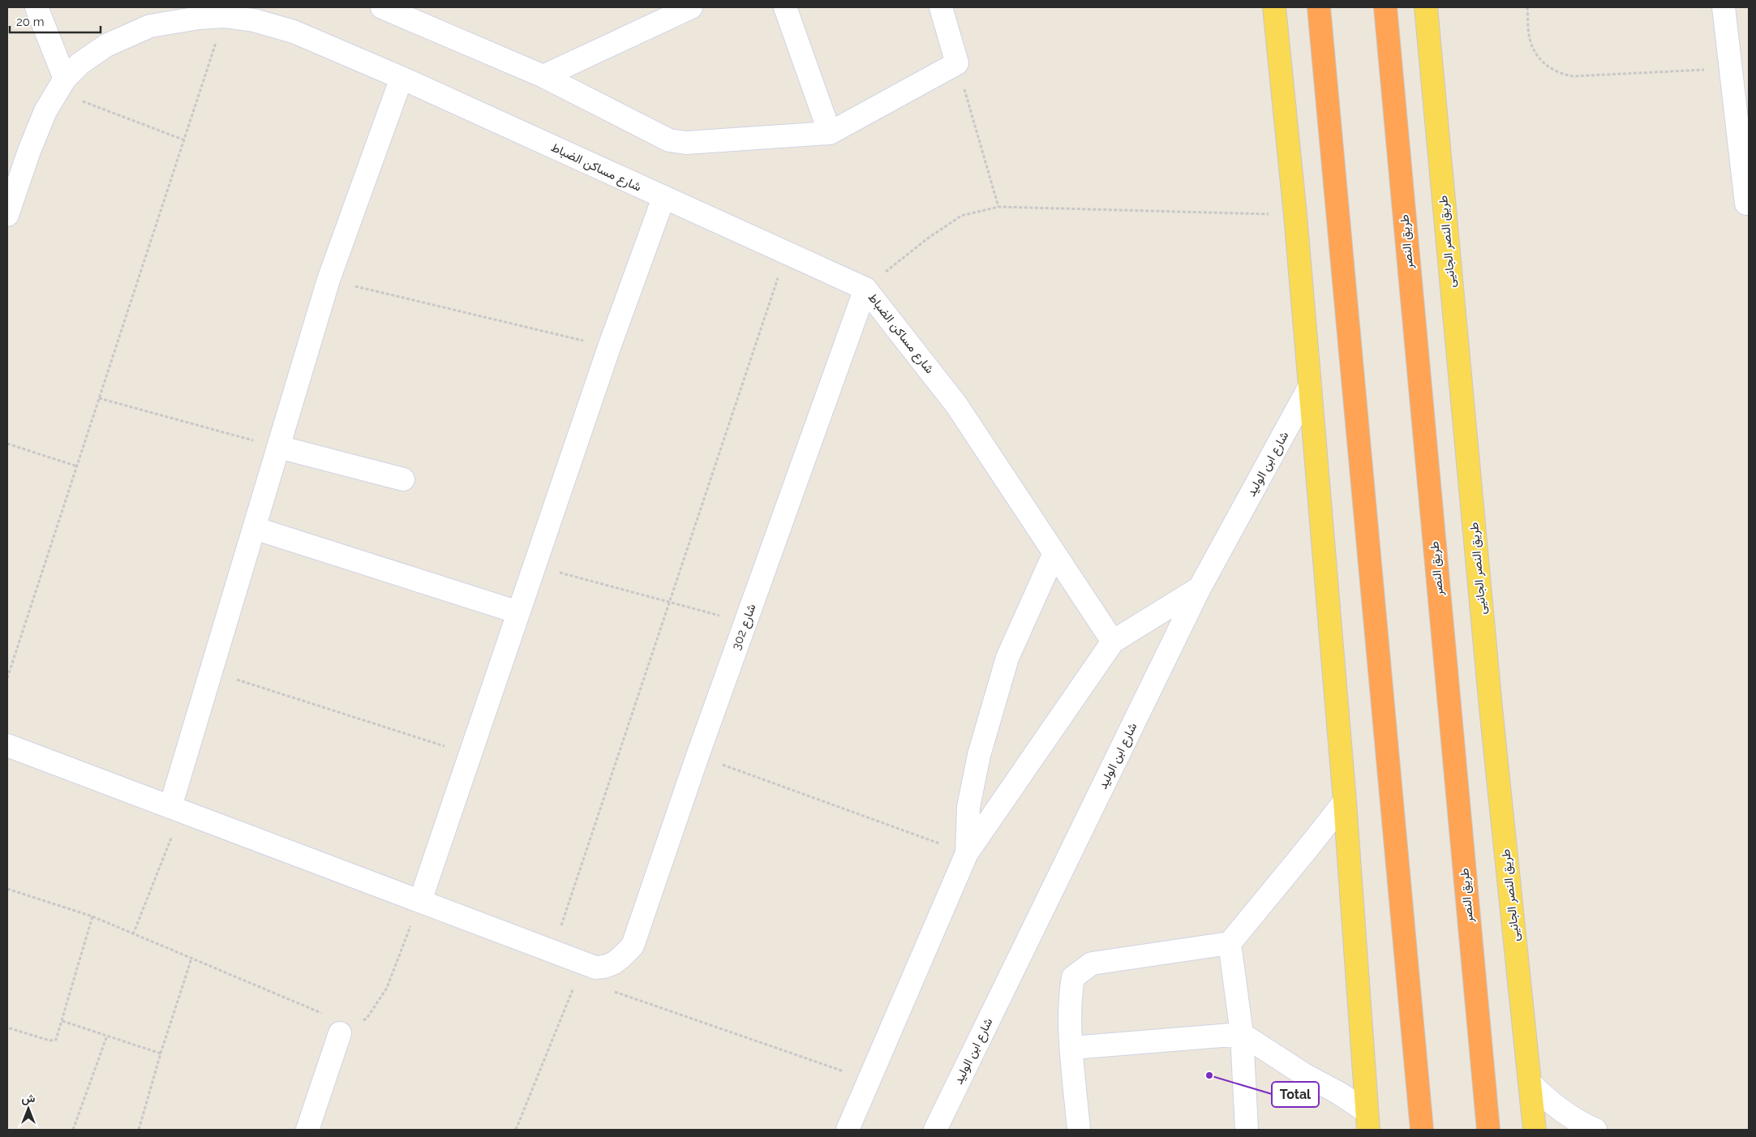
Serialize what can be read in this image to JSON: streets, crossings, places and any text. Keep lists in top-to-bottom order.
{
  "streets": {
    "highway": ["طريق النصر"],
    "main road": ["طريق النصر الجانيى"],
    "street": ["شارع مساكن الضباط", "شارع ابن الوليد", "شارع 302"]
  },
  "crossings": [
    ["شارع مساكن الضباط", "شارع 302"]
  ],
  "places": ["Total"],
  "scale_bar": "20 m",
  "north": "top"
}
